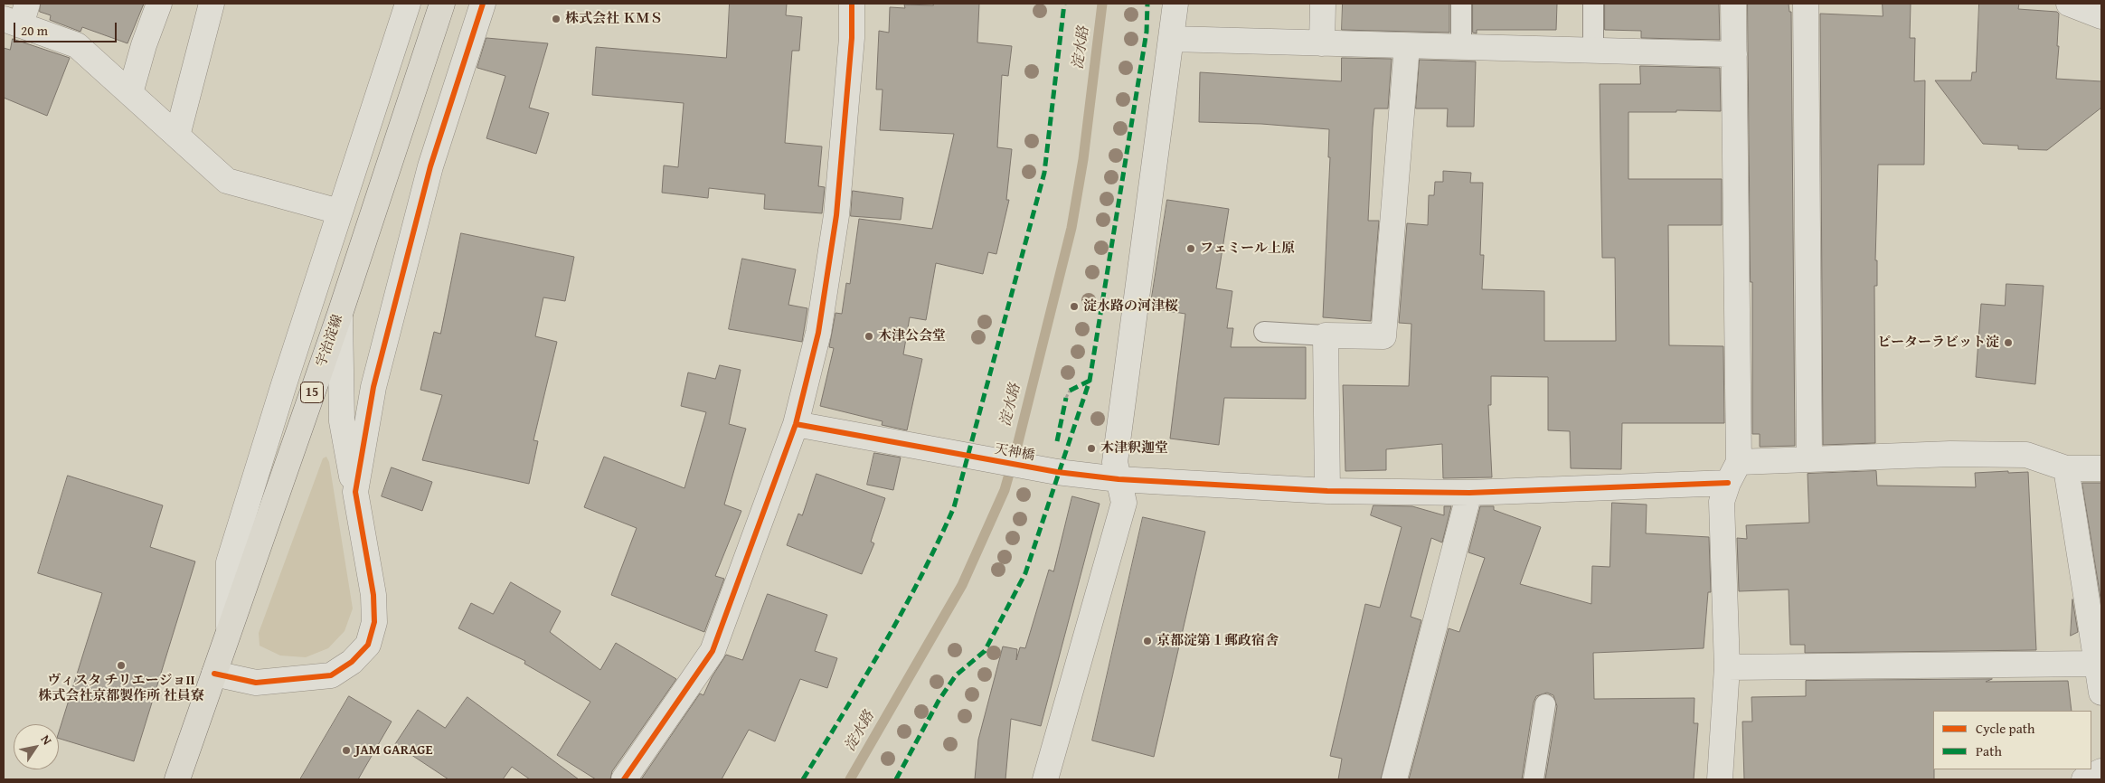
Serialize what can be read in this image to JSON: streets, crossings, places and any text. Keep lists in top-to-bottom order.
{
  "streets": {
    "main road": ["宇治淀線", "15"],
    "street": ["天神橋"]
  },
  "water": ["淀水路"],
  "places": [
    "株式会社 ＫＭＳ",
    "フェミール上原",
    "淀水路の河津桜",
    "木津公会堂",
    "ピーターラビット淀",
    "木津釈迦堂",
    "京都淀第１郵政宿舎",
    "ヴィスタ チリエージョⅡ 株式会社京都製作所 社員寮",
    "JAM GARAGE"
  ],
  "legend": ["Cycle path", "Path"],
  "scale_bar": "20 m",
  "north": "top right"
}
